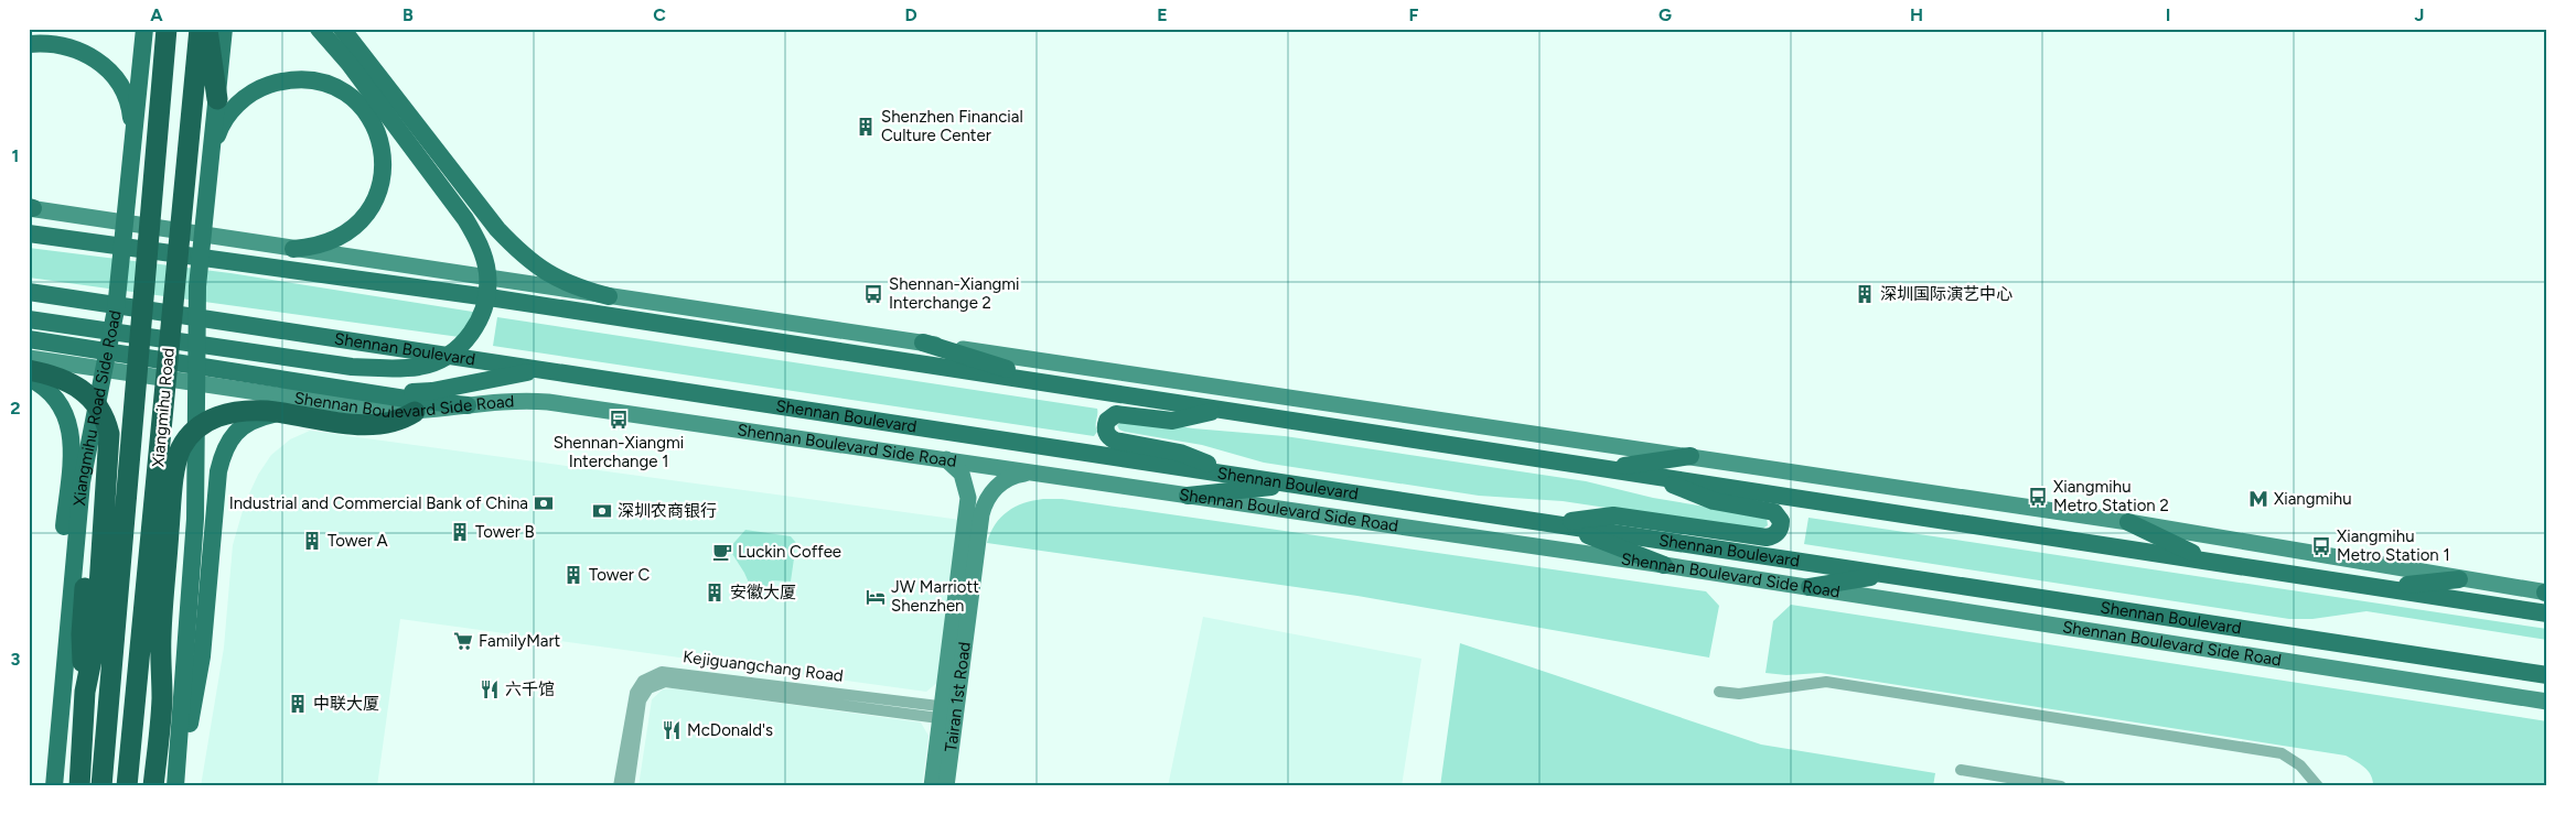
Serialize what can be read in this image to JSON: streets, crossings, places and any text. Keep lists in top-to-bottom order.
{
  "streets": {
    "highway": ["Xiangmihu Road"],
    "main road": [
      "Shennan Boulevard",
      "Shennan Boulevard Side Road",
      "Xiangmihu Road Side Road",
      "Tairan 1st Road"
    ],
    "street": ["Kejiguangchang Road"]
  },
  "crossings": [
    ["Shennan Boulevard Side Road", "Tairan 1st Road"],
    ["Kejiguangchang Road", "Tairan 1st Road"]
  ],
  "places": {
    "building": [
      "Shenzhen Financial Culture Center",
      "深圳国际演艺中心",
      "Tower B",
      "Tower A",
      "Tower C",
      "安徽大厦",
      "中联大厦"
    ],
    "bus stop": [
      "Shennan-Xiangmi Interchange 2",
      "Shennan-Xiangmi Interchange 1",
      "Xiangmihu Metro Station 2",
      "Xiangmihu Metro Station 1"
    ],
    "metro station": ["Xiangmihu"],
    "bank": ["Industrial and Commercial Bank of China", "深圳农商银行"],
    "cafe": ["Luckin Coffee"],
    "hotel": ["JW Marriott Shenzhen"],
    "supermarket": ["FamilyMart"],
    "restaurant": ["六千馆", "McDonald's"]
  },
  "grid": {
    "columns": [
      "A",
      "B",
      "C",
      "D",
      "E",
      "F",
      "G",
      "H",
      "I",
      "J"
    ],
    "rows": ["1", "2", "3"]
  }
}
